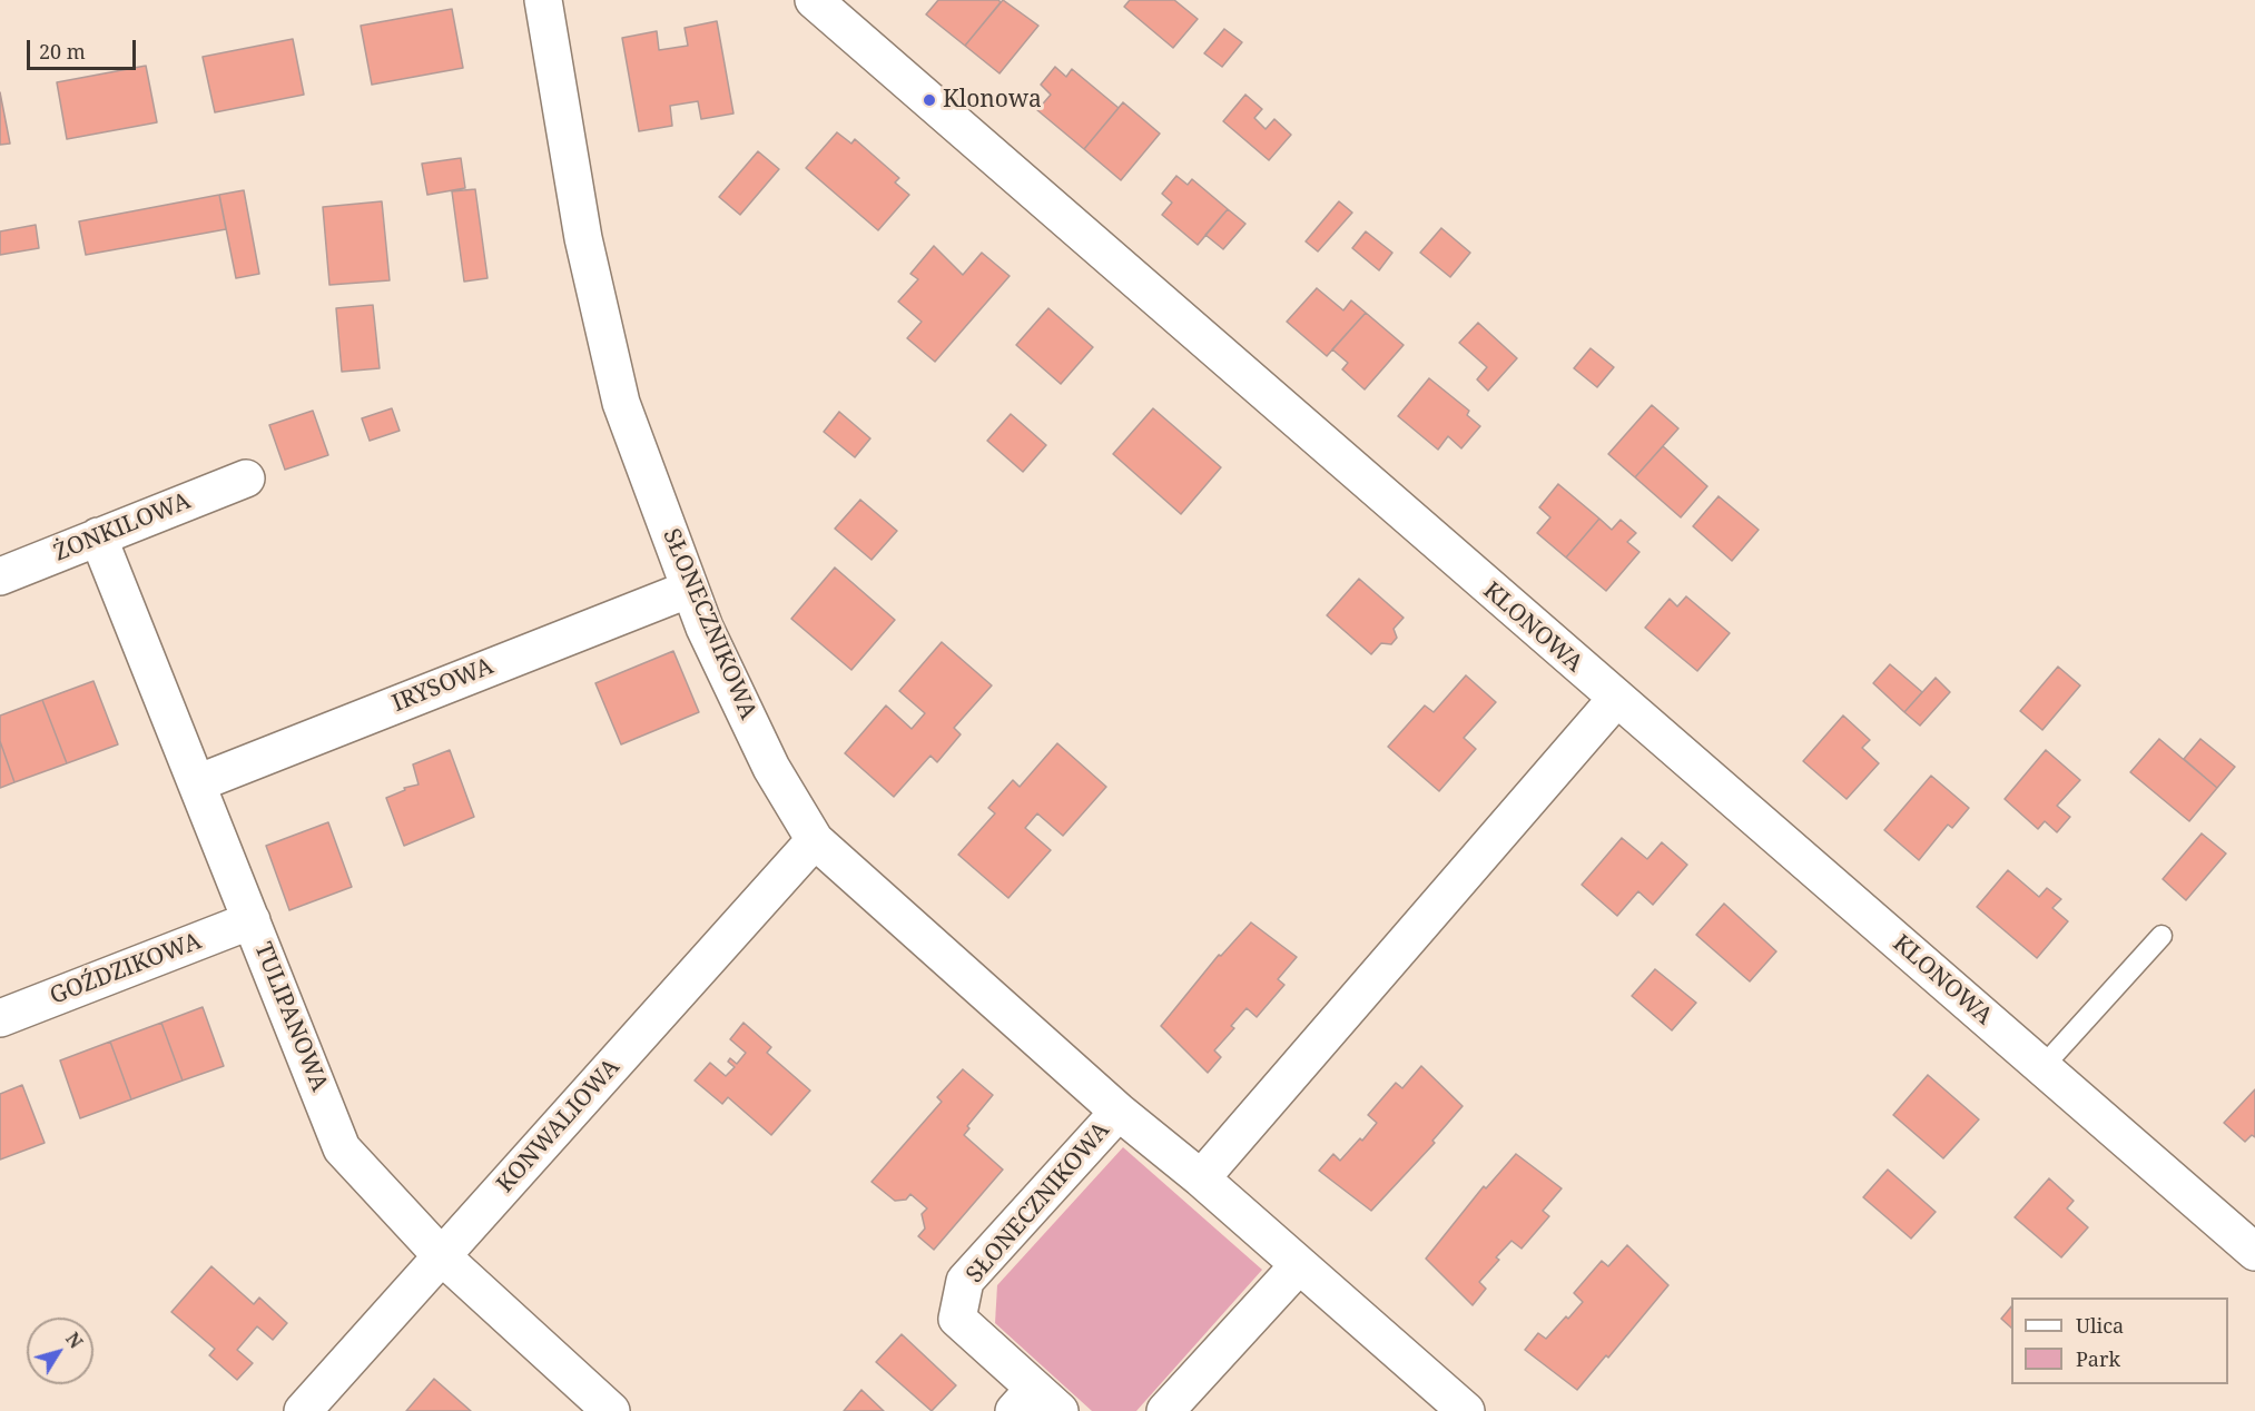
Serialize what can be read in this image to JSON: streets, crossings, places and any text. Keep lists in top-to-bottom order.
{
  "streets": {
    "street": [
      "ŻONKILOWA",
      "SŁONECZNIKOWA",
      "KLONOWA",
      "IRYSOWA",
      "GOŹDZIKOWA",
      "TULIPANOWA",
      "KONWALIOWA"
    ]
  },
  "crossings": [
    ["ŻONKILOWA", "TULIPANOWA"],
    ["SŁONECZNIKOWA", "IRYSOWA"],
    ["SŁONECZNIKOWA", "KONWALIOWA"],
    ["IRYSOWA", "TULIPANOWA"],
    ["GOŹDZIKOWA", "TULIPANOWA"],
    ["TULIPANOWA", "KONWALIOWA"]
  ],
  "places": ["Klonowa"],
  "legend": ["Ulica", "Park"],
  "scale_bar": "20 m",
  "north": "top right"
}
